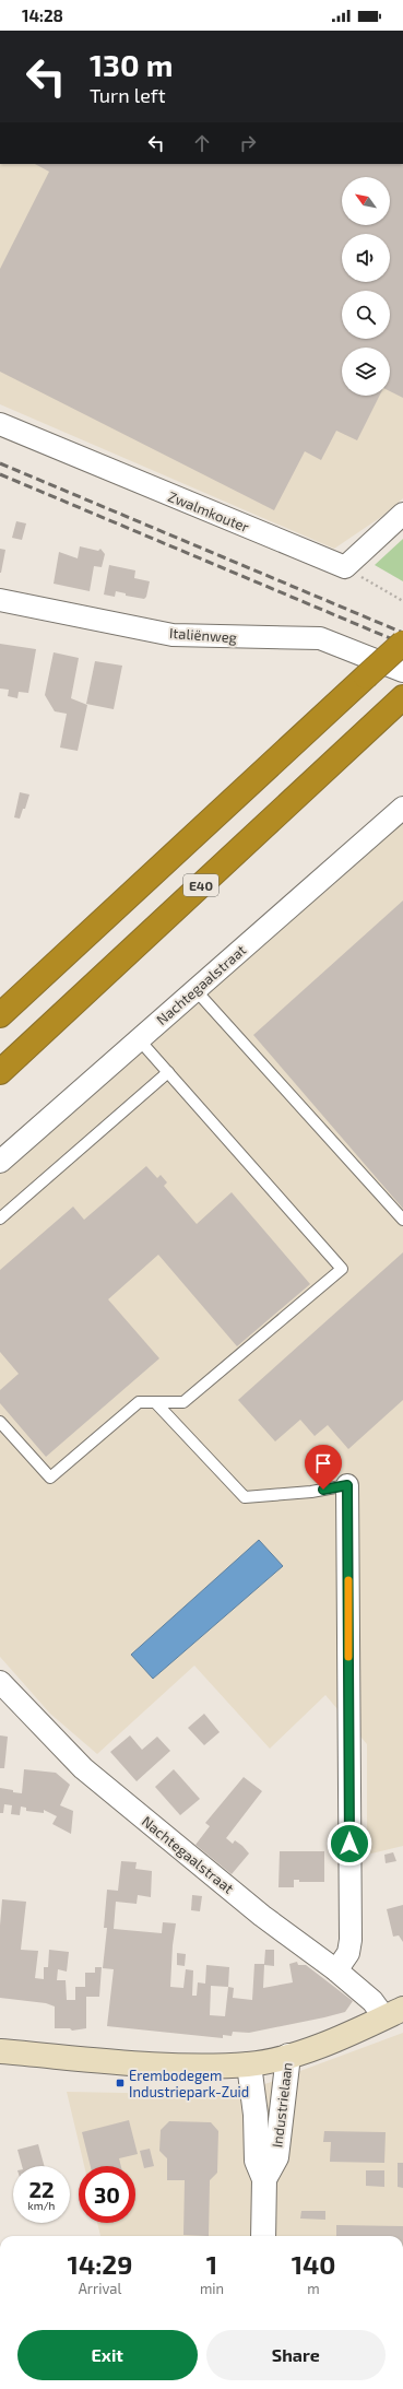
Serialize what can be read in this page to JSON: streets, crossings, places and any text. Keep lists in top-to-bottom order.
{
  "streets": {
    "highway": ["E40"],
    "street": [
      "Zwalmkouter",
      "Italiënweg",
      "Nachtegaalstraat",
      "Industrielaan"
    ]
  },
  "places": {
    "transit": ["Erembodegem Industriepark-Zuid"]
  },
  "north": "top left",
  "page": {
    "status": "14:28",
    "turn": ["130 m", "Turn left"],
    "speed": "22 km/h",
    "limit": "30",
    "eta": [
      "14:29",
      "Arrival",
      "1",
      "min",
      "140",
      "m"
    ],
    "buttons": ["Exit", "Share"]
  }
}
